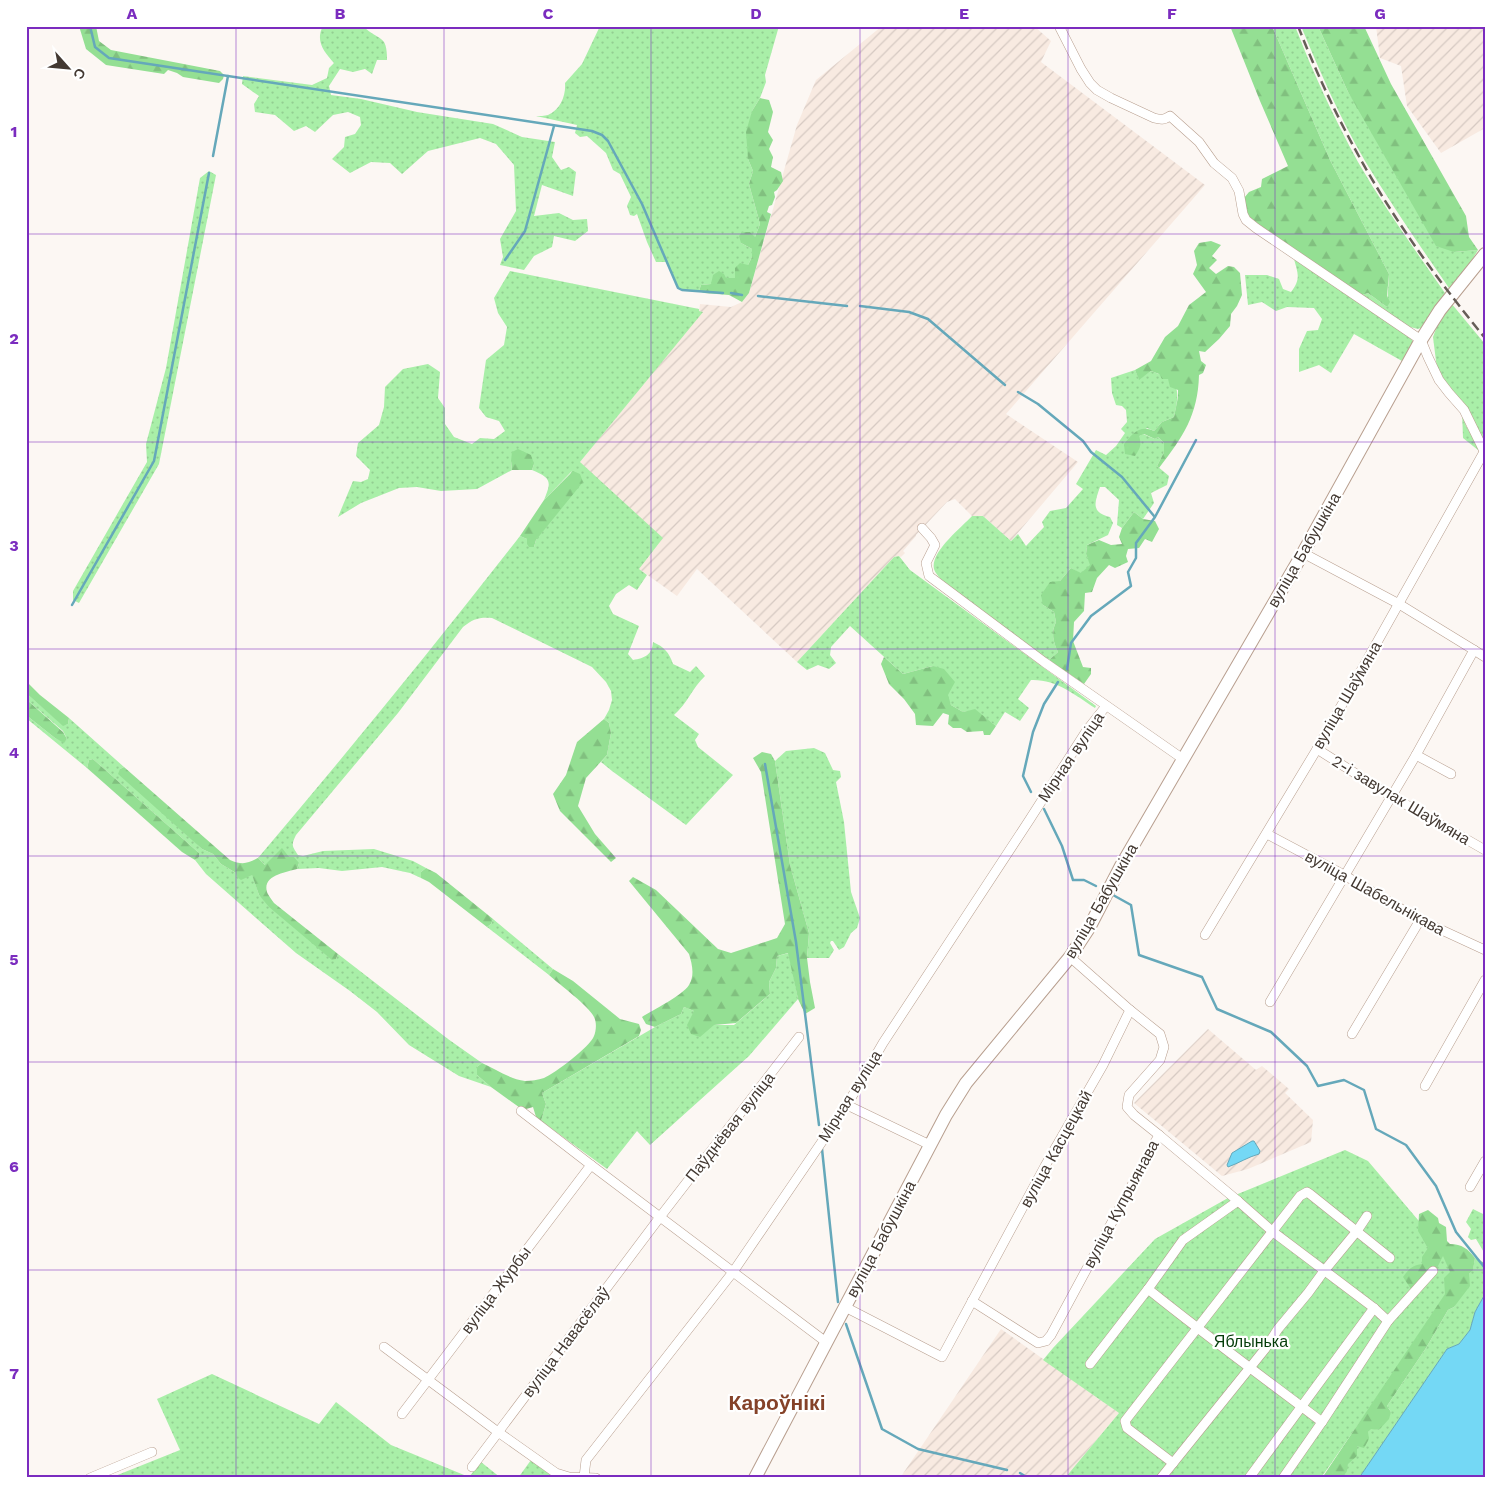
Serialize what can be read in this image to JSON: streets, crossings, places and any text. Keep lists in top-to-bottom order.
{
  "streets": {
    "street": [
      "вуліца Бабушкіна",
      "вуліца Шаўмяна",
      "Мірная вуліца",
      "2-і завулак Шаўмяна",
      "вуліца Шабельнікава",
      "Паўднёвая вуліца",
      "вуліца Касцецкай",
      "вуліца Купрыянава",
      "вуліца Журбы",
      "вуліца Навасёлаў"
    ]
  },
  "crossings": [
    ["вуліца Бабушкіна", "вуліца Касцецкай"],
    ["вуліца Шаўмяна", "2-і завулак Шаўмяна"],
    ["вуліца Шаўмяна", "вуліца Шабельнікава"],
    ["Паўднёвая вуліца", "вуліца Навасёлаў"],
    ["вуліца Касцецкай", "вуліца Купрыянава"]
  ],
  "districts": ["Кароўнікі"],
  "parks": ["Яблынька"],
  "north": "bottom right",
  "grid": {
    "columns": [
      "A",
      "B",
      "C",
      "D",
      "E",
      "F",
      "G"
    ],
    "rows": [
      "1",
      "2",
      "3",
      "4",
      "5",
      "6",
      "7"
    ]
  }
}
